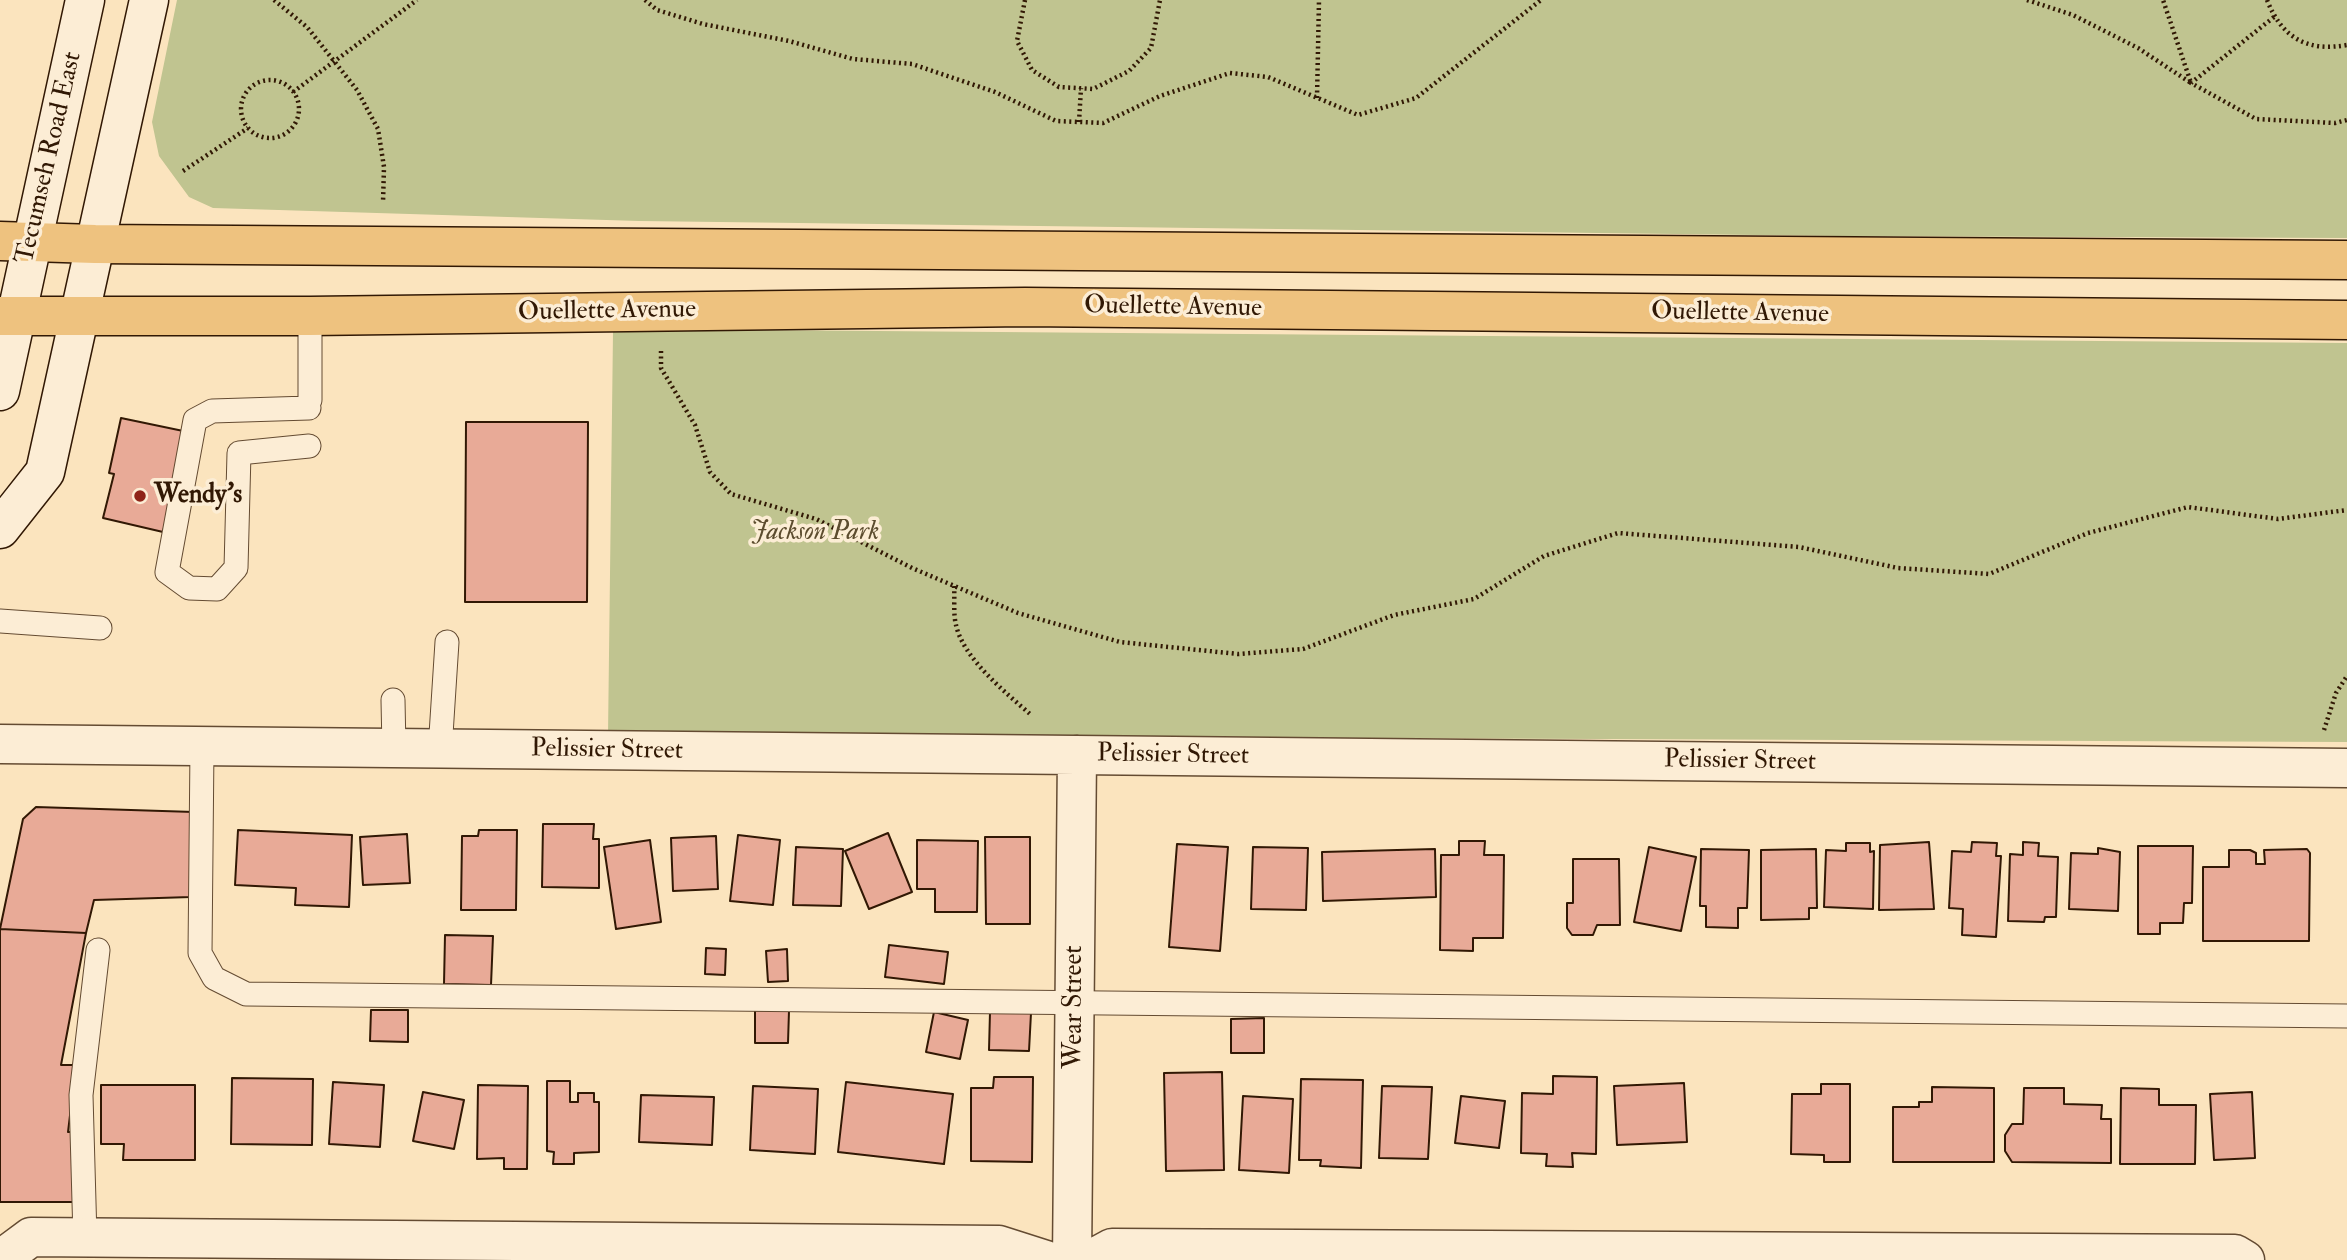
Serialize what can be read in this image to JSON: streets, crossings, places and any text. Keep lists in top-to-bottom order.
{
  "streets": {
    "main road": ["Ouellette Avenue"],
    "street": ["Tecumseh Road East", "Pelissier Street", "Wear Street"]
  },
  "crossings": [
    ["Tecumseh Road East", "Ouellette Avenue"],
    ["Pelissier Street", "Wear Street"]
  ],
  "parks": ["Jackson Park"],
  "places": ["Wendy's"]
}
